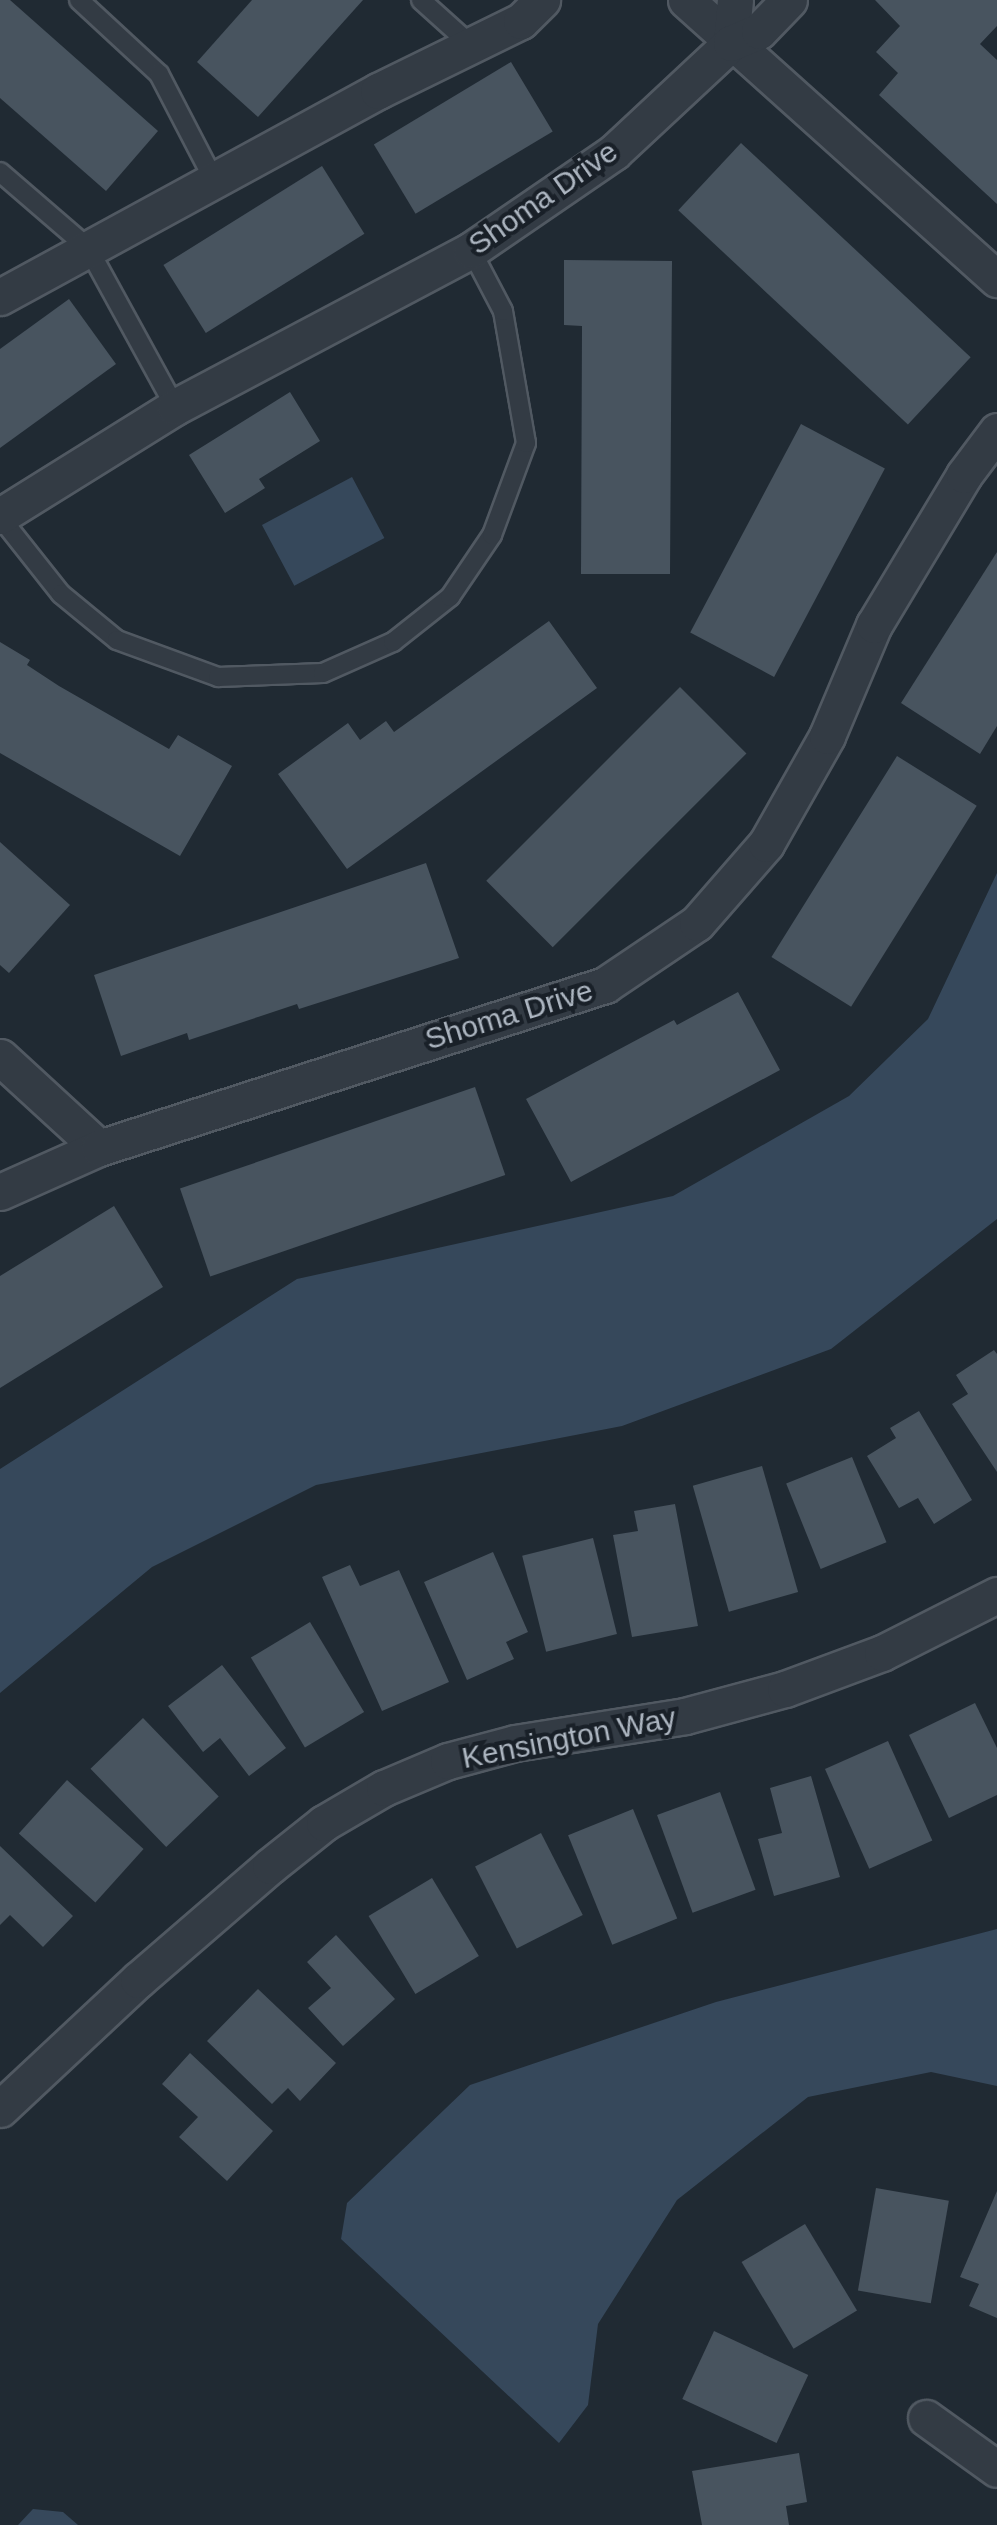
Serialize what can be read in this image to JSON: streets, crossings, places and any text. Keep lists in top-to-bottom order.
{
  "streets": {
    "street": ["Shoma Drive", "Kensington Way"]
  }
}
